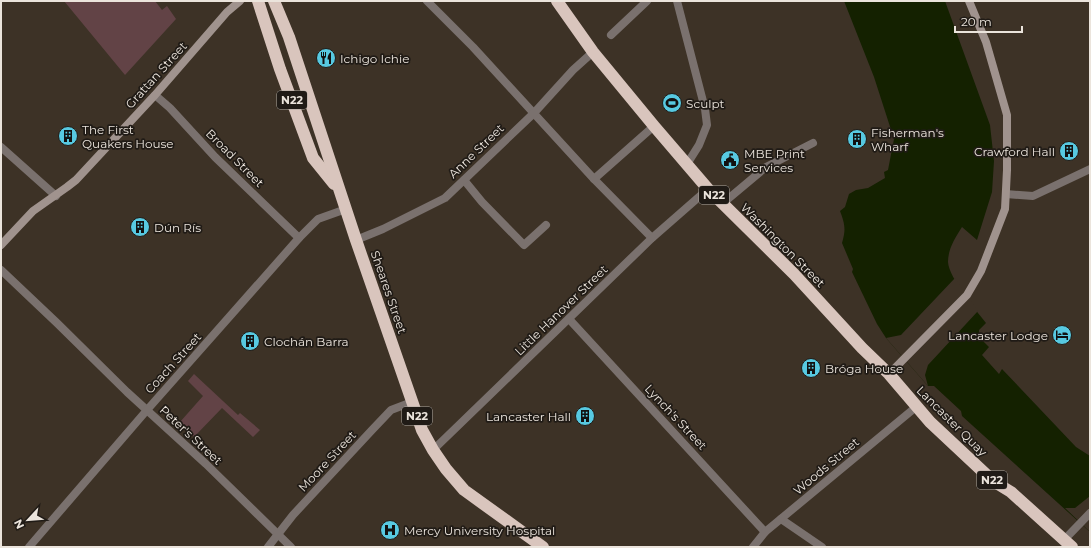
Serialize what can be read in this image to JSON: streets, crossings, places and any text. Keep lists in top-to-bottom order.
{
  "streets": {
    "highway": [
      "N22",
      "Washington Street",
      "Sheares Street",
      "Lancaster Quay"
    ],
    "street": [
      "Grattan Street",
      "Anne Street",
      "Broad Street",
      "Little Hanover Street",
      "Coach Street",
      "Lynch's Street",
      "Peter's Street",
      "Moore Street",
      "Woods Street"
    ]
  },
  "crossings": [
    ["Grattan Street", "Broad Street"],
    ["N22", "Sheares Street"],
    ["Anne Street", "Washington Street"],
    ["Anne Street", "Sheares Street"],
    ["Broad Street", "Coach Street"],
    ["Washington Street", "Little Hanover Street"],
    ["Washington Street", "Lancaster Quay"],
    ["Sheares Street", "Little Hanover Street"],
    ["Sheares Street", "Coach Street"],
    ["Sheares Street", "Moore Street"],
    ["Little Hanover Street", "Lynch's Street"],
    ["Coach Street", "Peter's Street"],
    ["Lynch's Street", "Woods Street"],
    ["Lancaster Quay", "Woods Street"],
    ["Peter's Street", "Moore Street"]
  ],
  "places": {
    "restaurant": ["Ichigo Ichie"],
    "sports": ["Sculpt"],
    "building": [
      "The First Quakers House",
      "Fisherman's Wharf",
      "Crawford Hall",
      "Dún Rís",
      "Clochán Barra",
      "Bróga House",
      "Lancaster Hall"
    ],
    "public building": ["MBE Print Services"],
    "hotel": ["Lancaster Lodge"],
    "hospital": ["Mercy University Hospital"]
  },
  "scale_bar": "20 m",
  "north": "bottom left"
}
